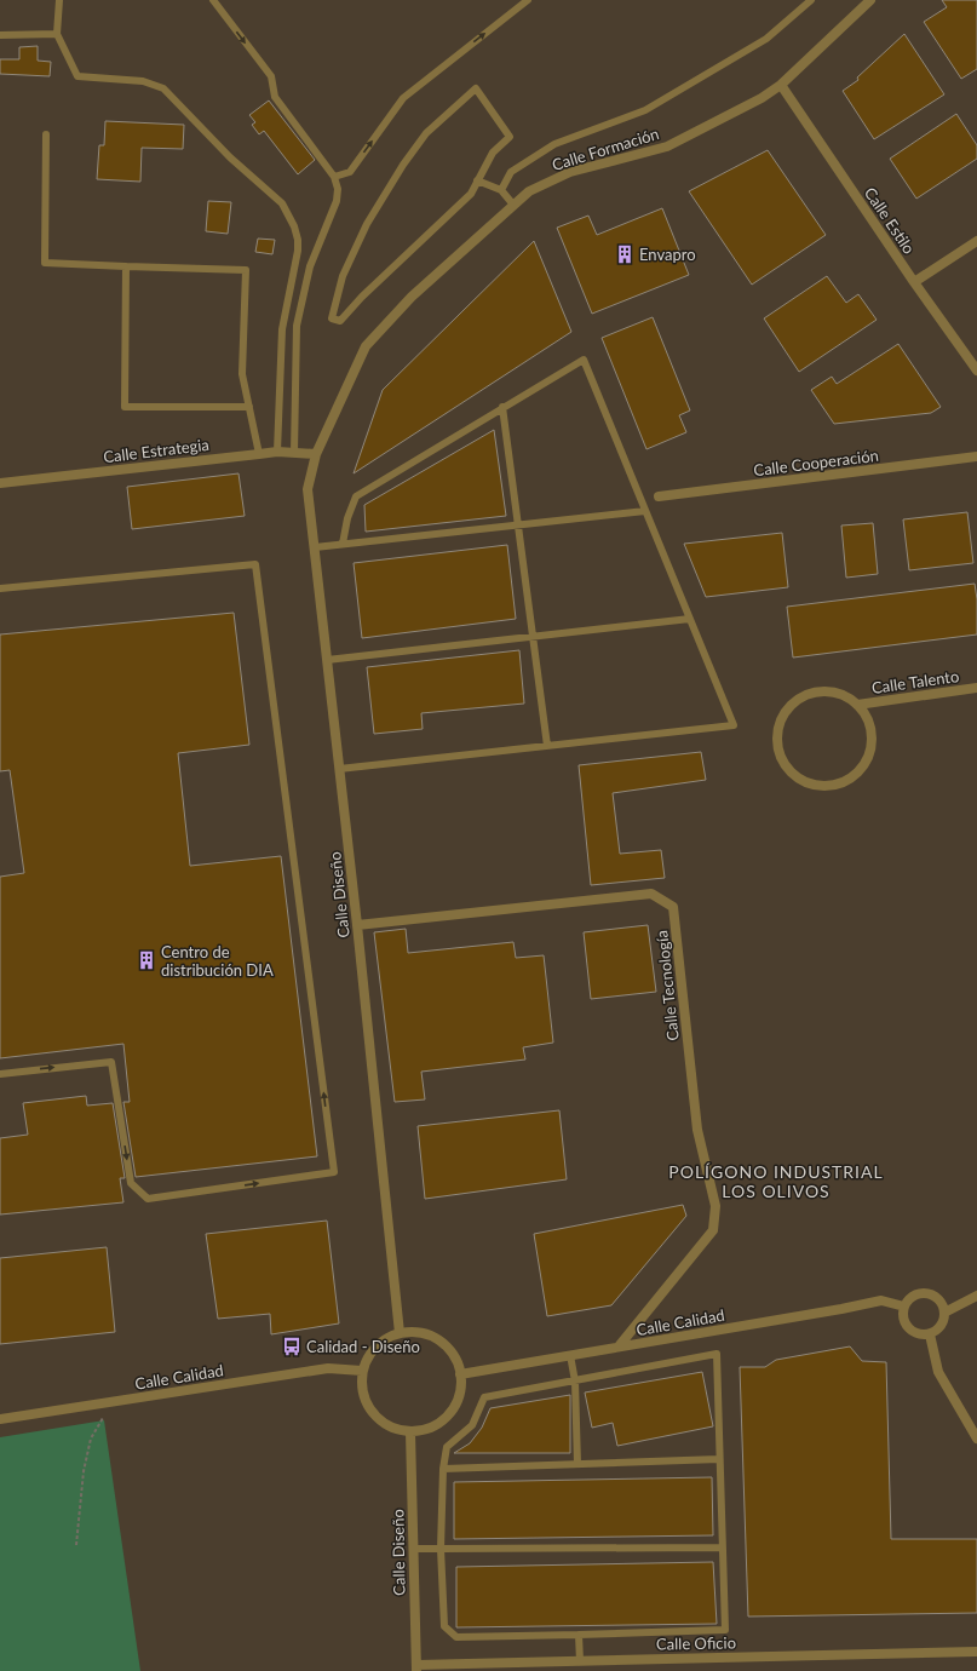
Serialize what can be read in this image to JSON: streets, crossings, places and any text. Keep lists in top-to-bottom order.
{
  "streets": {
    "street": [
      "Calle Formación",
      "Calle Estilo",
      "Calle Estrategia",
      "Calle Cooperación",
      "Calle Talento",
      "Calle Diseño",
      "Calle Tecnología",
      "Calle Calidad",
      "Calle Oficio"
    ]
  },
  "crossings": [
    ["Calle Formación", "Calle Estilo"],
    ["Calle Formación", "Calle Estrategia"],
    ["Calle Formación", "Calle Diseño"],
    ["Calle Estrategia", "Calle Diseño"],
    ["Calle Diseño", "Calle Tecnología"],
    ["Calle Diseño", "Calle Calidad"],
    ["Calle Diseño", "Calle Oficio"],
    ["Calle Tecnología", "Calle Calidad"]
  ],
  "districts": ["POLÍGONO INDUSTRIAL LOS OLIVOS"],
  "places": {
    "building": ["Envapro", "Centro de distribución DIA"],
    "bus stop": ["Calidad - Diseño"]
  }
}
